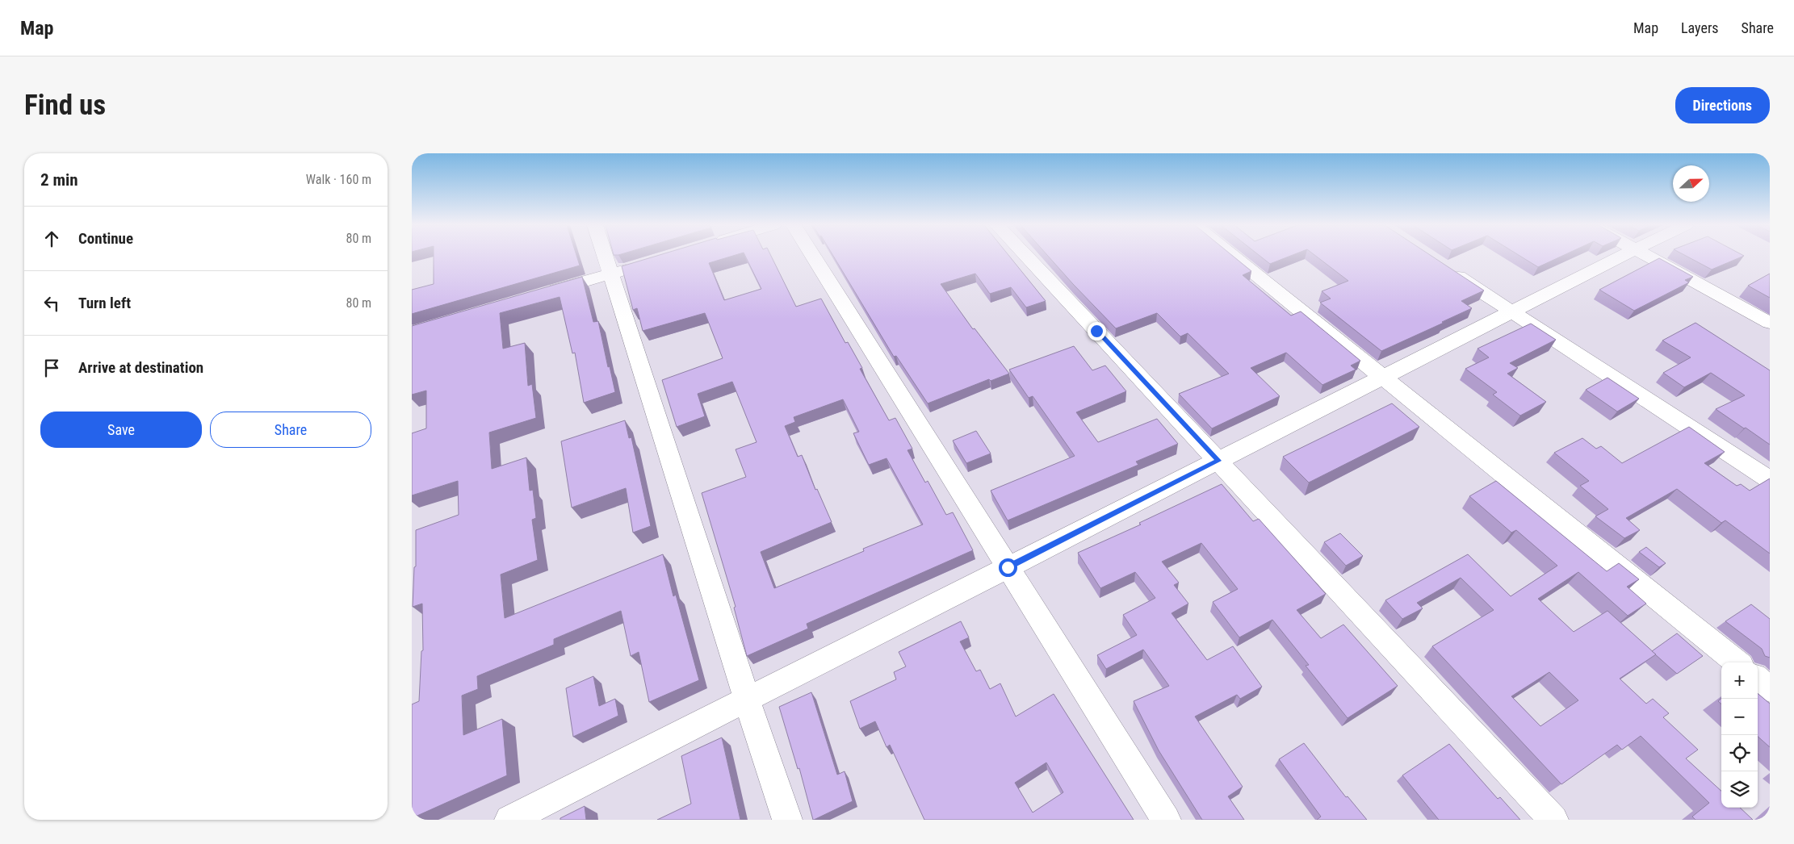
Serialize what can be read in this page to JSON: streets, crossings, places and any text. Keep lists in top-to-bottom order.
{
  "north": "right",
  "page": {
    "header": "Map",
    "nav": ["Map", "Layers", "Share"],
    "buttons": [
      "Directions",
      ["Save", "Share"]
    ],
    "title": "Find us",
    "heading": ["2 min", "Walk · 160 m"],
    "list": [
      ["Continue", "80 m"],
      ["Turn left", "80 m"],
      "Arrive at destination"
    ],
    "map_buttons": ["+", "−"]
  }
}
